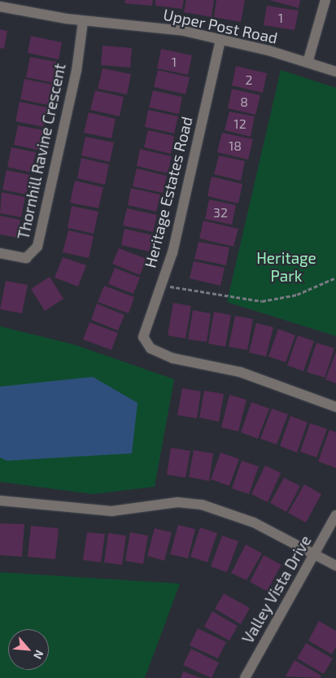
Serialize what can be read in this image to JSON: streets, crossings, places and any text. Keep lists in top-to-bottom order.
{
  "streets": {
    "street": [
      "Upper Post Road",
      "Thornhill Ravine Crescent",
      "Heritage Estates Road",
      "Valley Vista Drive"
    ]
  },
  "crossings": [
    ["Upper Post Road", "Thornhill Ravine Crescent"],
    ["Upper Post Road", "Heritage Estates Road"]
  ],
  "parks": ["Heritage Park"],
  "house_numbers": [
    "1",
    "1",
    "2",
    "8",
    "12",
    "18",
    "32"
  ],
  "north": "bottom right"
}
